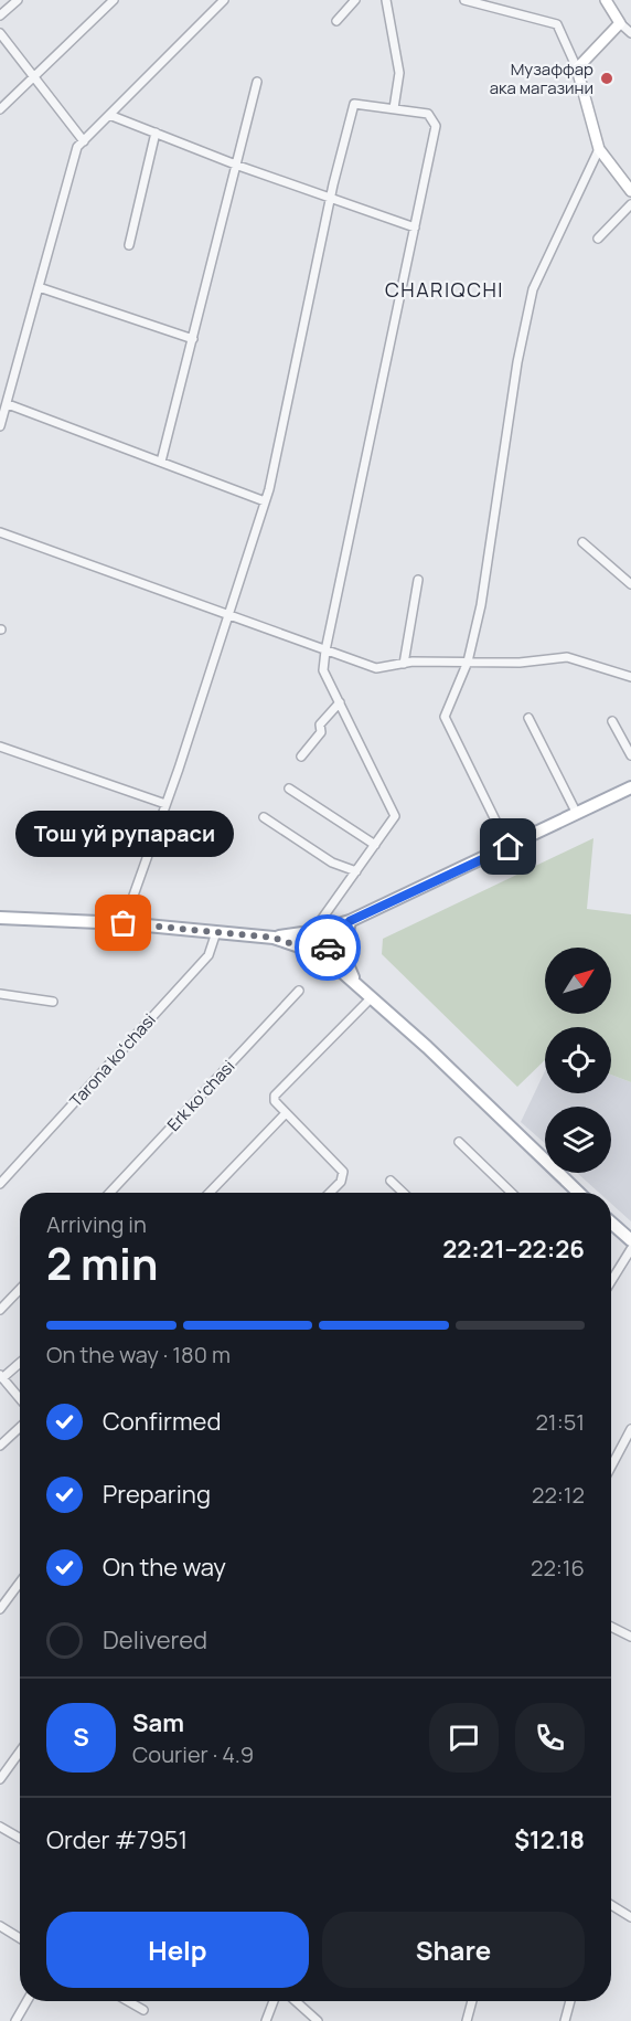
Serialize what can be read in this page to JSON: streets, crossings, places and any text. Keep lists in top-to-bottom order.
{
  "streets": {
    "street": ["Tarona koʻchasi", "Erk koʻchasi"]
  },
  "districts": ["CHARIQCHI"],
  "places": ["Музаффар ака магазини", "Тош уй рупараси"],
  "north": "top right",
  "page": {
    "bubble": "Тош уй рупараси",
    "heading": ["2 min", "Arriving in", "22:21–22:26"],
    "panel": [
      "Sam",
      "Courier · 4.9",
      "Order #7951",
      "$12.18"
    ],
    "bar": "On the way · 180 m",
    "list": [
      ["Confirmed", "21:51"],
      ["Preparing", "22:12"],
      ["On the way", "22:16"],
      "Delivered"
    ],
    "round": "S",
    "buttons": ["Help", "Share"]
  }
}
